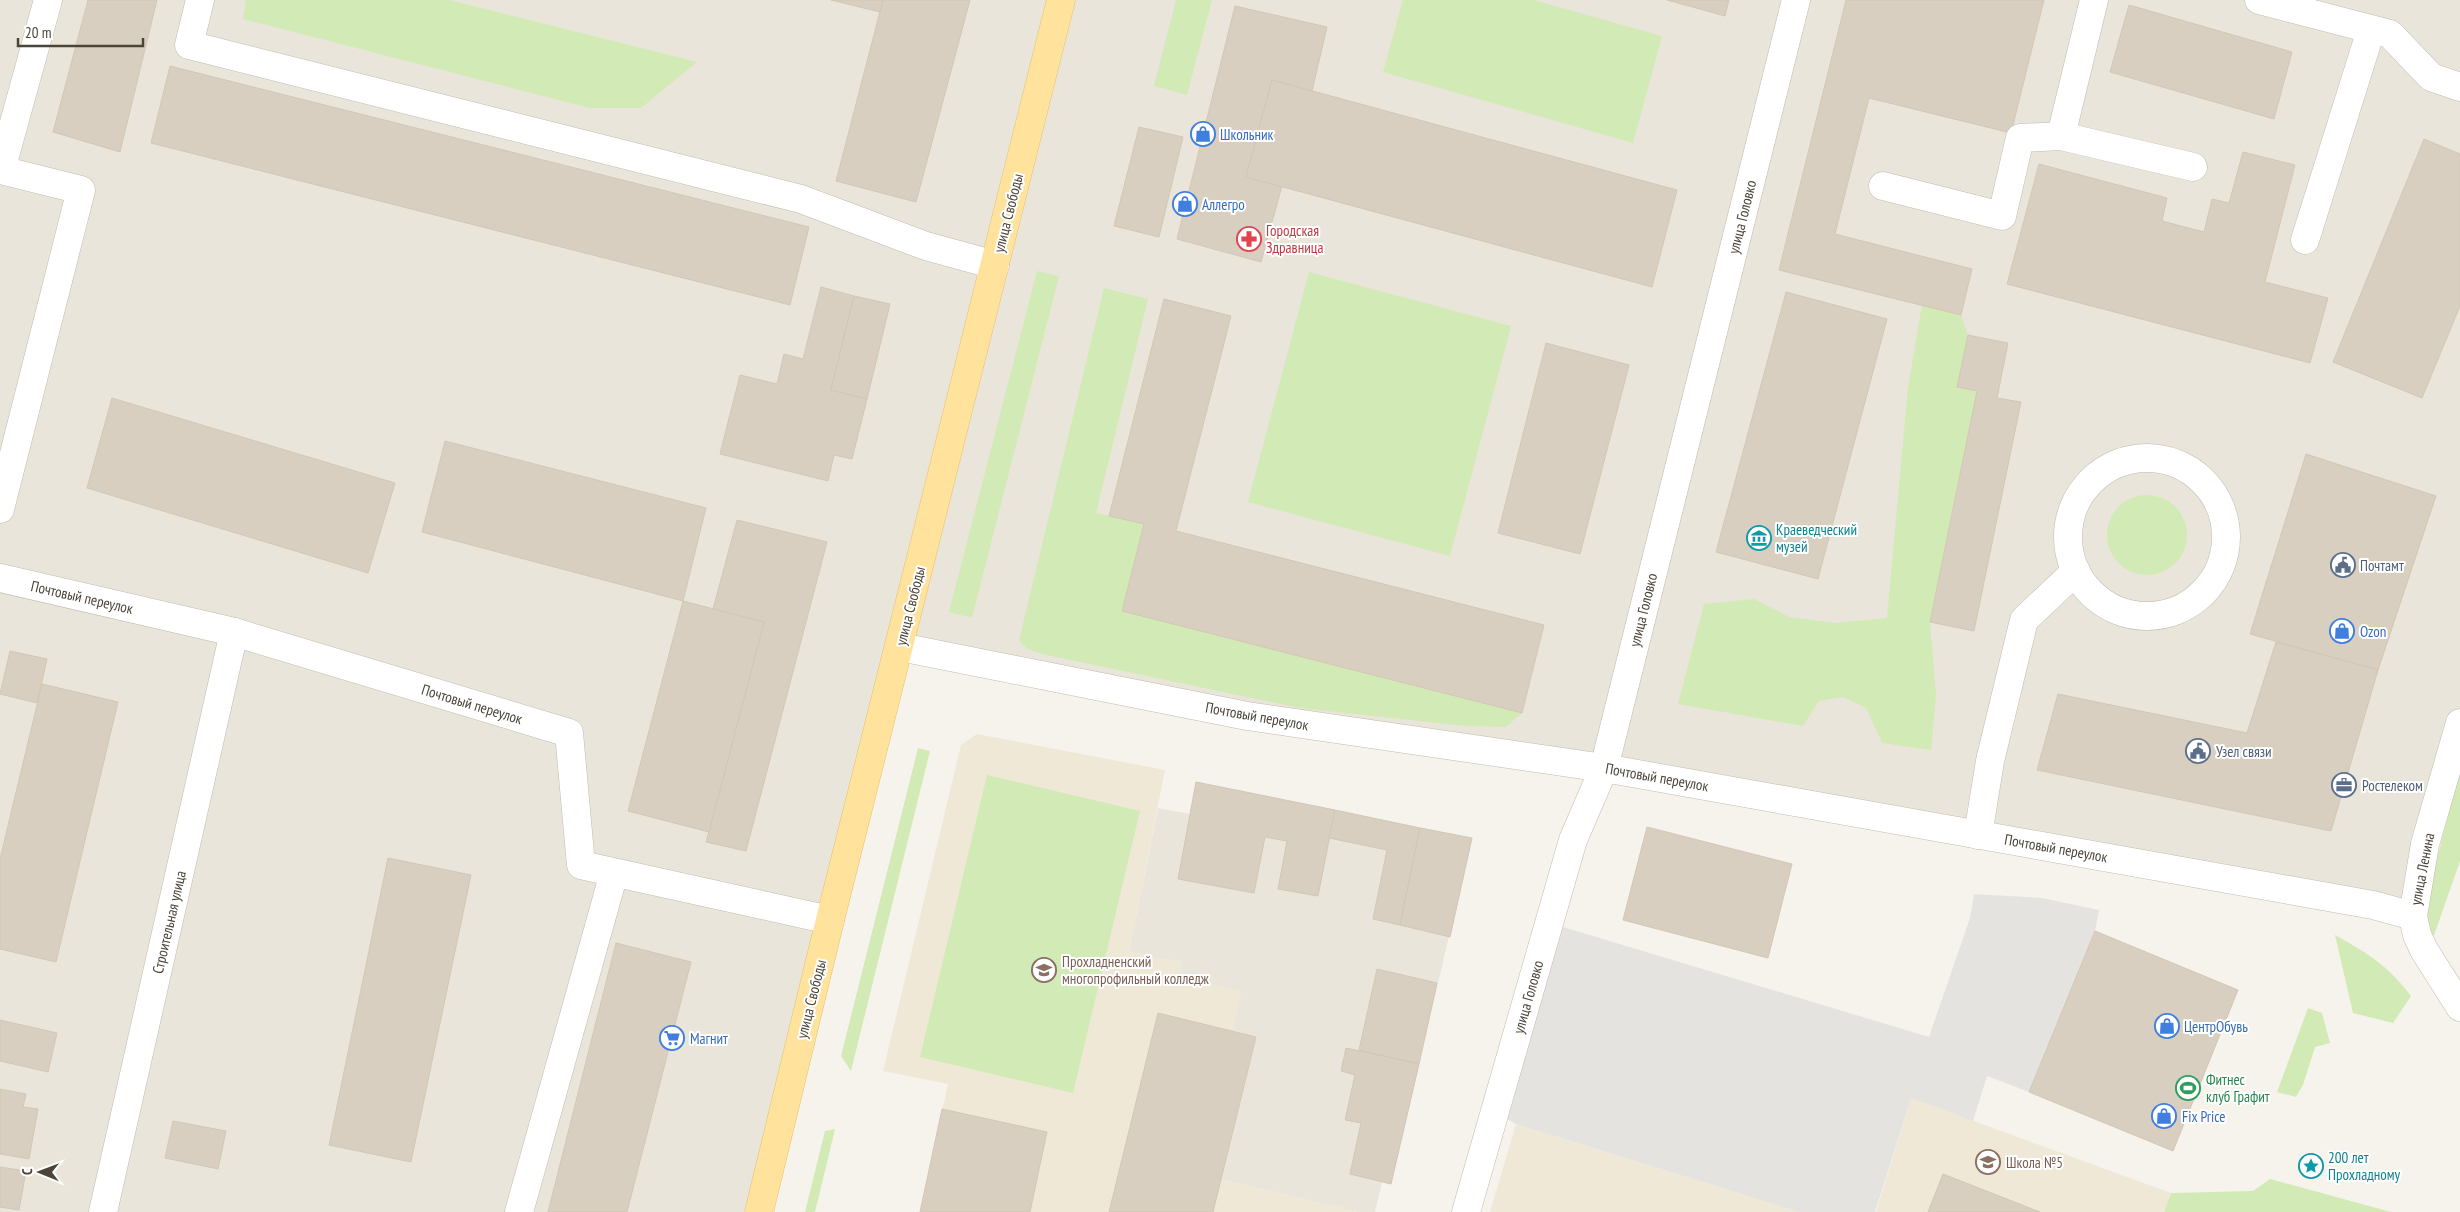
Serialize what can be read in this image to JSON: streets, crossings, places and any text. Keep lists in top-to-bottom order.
{
  "streets": {
    "main road": ["улица Свободы"],
    "street": [
      "улица Головко",
      "Почтовый переулок",
      "улица Ленина",
      "Строительная улица"
    ]
  },
  "crossings": [
    ["улица Свободы", "Почтовый переулок"],
    ["улица Головко", "Почтовый переулок"],
    ["Почтовый переулок", "улица Ленина"],
    ["Почтовый переулок", "Строительная улица"]
  ],
  "places": {
    "shop": [
      "Школьник",
      "Аллегро",
      "Ozon",
      "ЦентрОбувь",
      "Fix Price"
    ],
    "pharmacy": ["Городская Здравница"],
    "museum": ["Краеведческий музей"],
    "public building": ["Почтамт", "Узел связи"],
    "office": ["Ростелеком"],
    "school or university": ["Прохладненский многопрофильный колледж", "Школа №5"],
    "supermarket": ["Магнит"],
    "sports": ["Фитнес клуб Графит"],
    "place": ["200 лет Прохладному"]
  },
  "scale_bar": "20 m",
  "north": "left"
}
